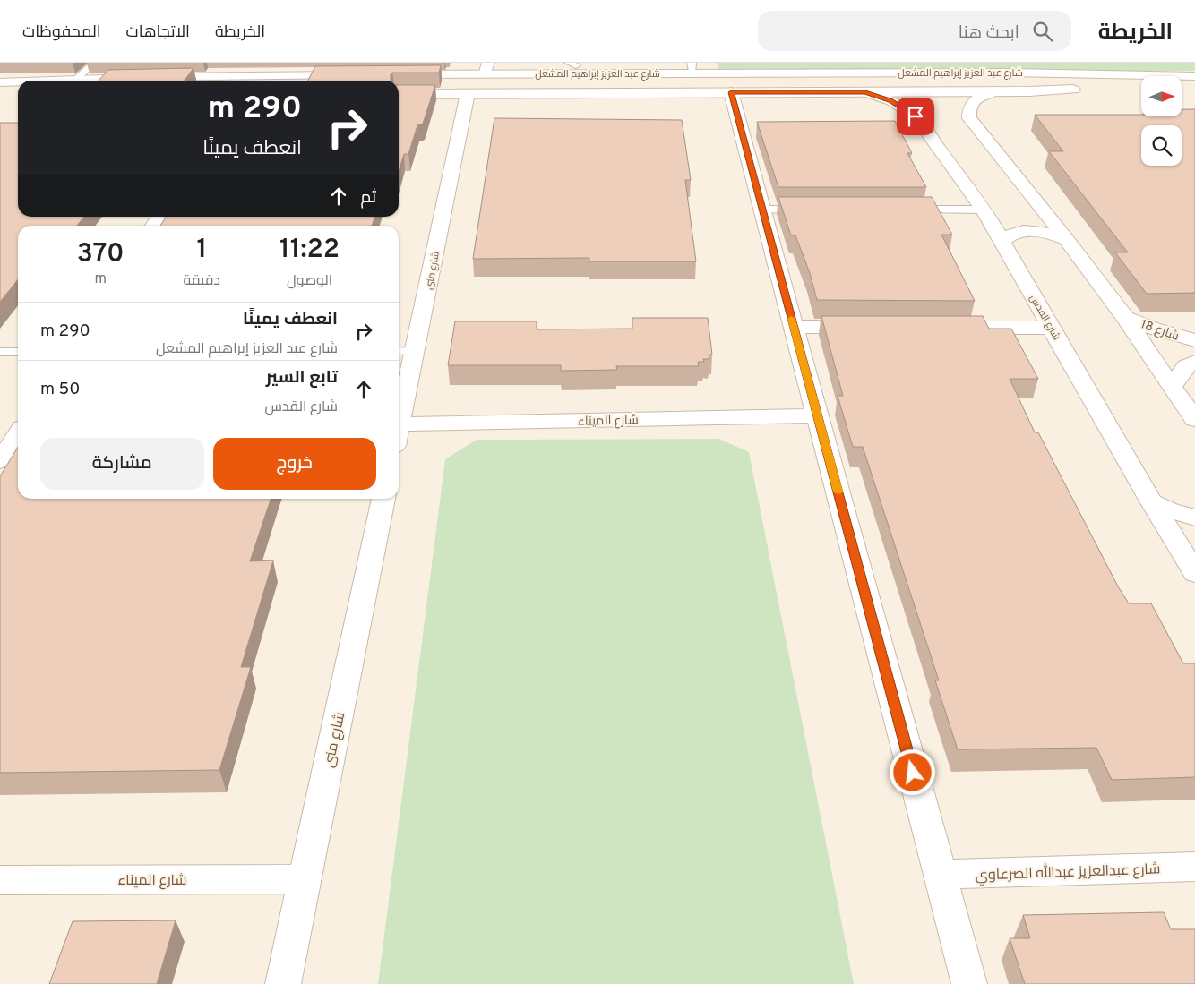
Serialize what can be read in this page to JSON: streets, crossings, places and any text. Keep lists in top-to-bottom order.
{
  "streets": {
    "street": [
      "شارع عبد العزيز إبراهيم المشعل",
      "شارع منى",
      "شارع القدس",
      "شارع 18",
      "شارع الميناء",
      "شارع عبدالعزيز عبدالله الصرعاوي"
    ]
  },
  "crossings": [
    ["شارع عبد العزيز إبراهيم المشعل", "شارع منى"],
    ["شارع عبد العزيز إبراهيم المشعل", "شارع القدس"],
    ["شارع منى", "شارع الميناء"]
  ],
  "north": "right",
  "page": {
    "header": "الخريطة",
    "search": "ابحث هنا",
    "nav": ["الخريطة", "الاتجاهات", "المحفوظات"],
    "turn": ["290 m", "انعطف يمينًا"],
    "then": "ثم",
    "eta": [
      "11:22",
      "الوصول",
      "1",
      "دقيقة",
      "370",
      "m"
    ],
    "list": [
      {
        "name": "انعطف يمينًا",
        "note": "شارع عبد العزيز إبراهيم المشعل",
        "value": "290 m"
      },
      {
        "name": "تابع السير",
        "note": "شارع القدس",
        "value": "50 m"
      }
    ],
    "buttons": ["خروج", "مشاركة"]
  }
}
